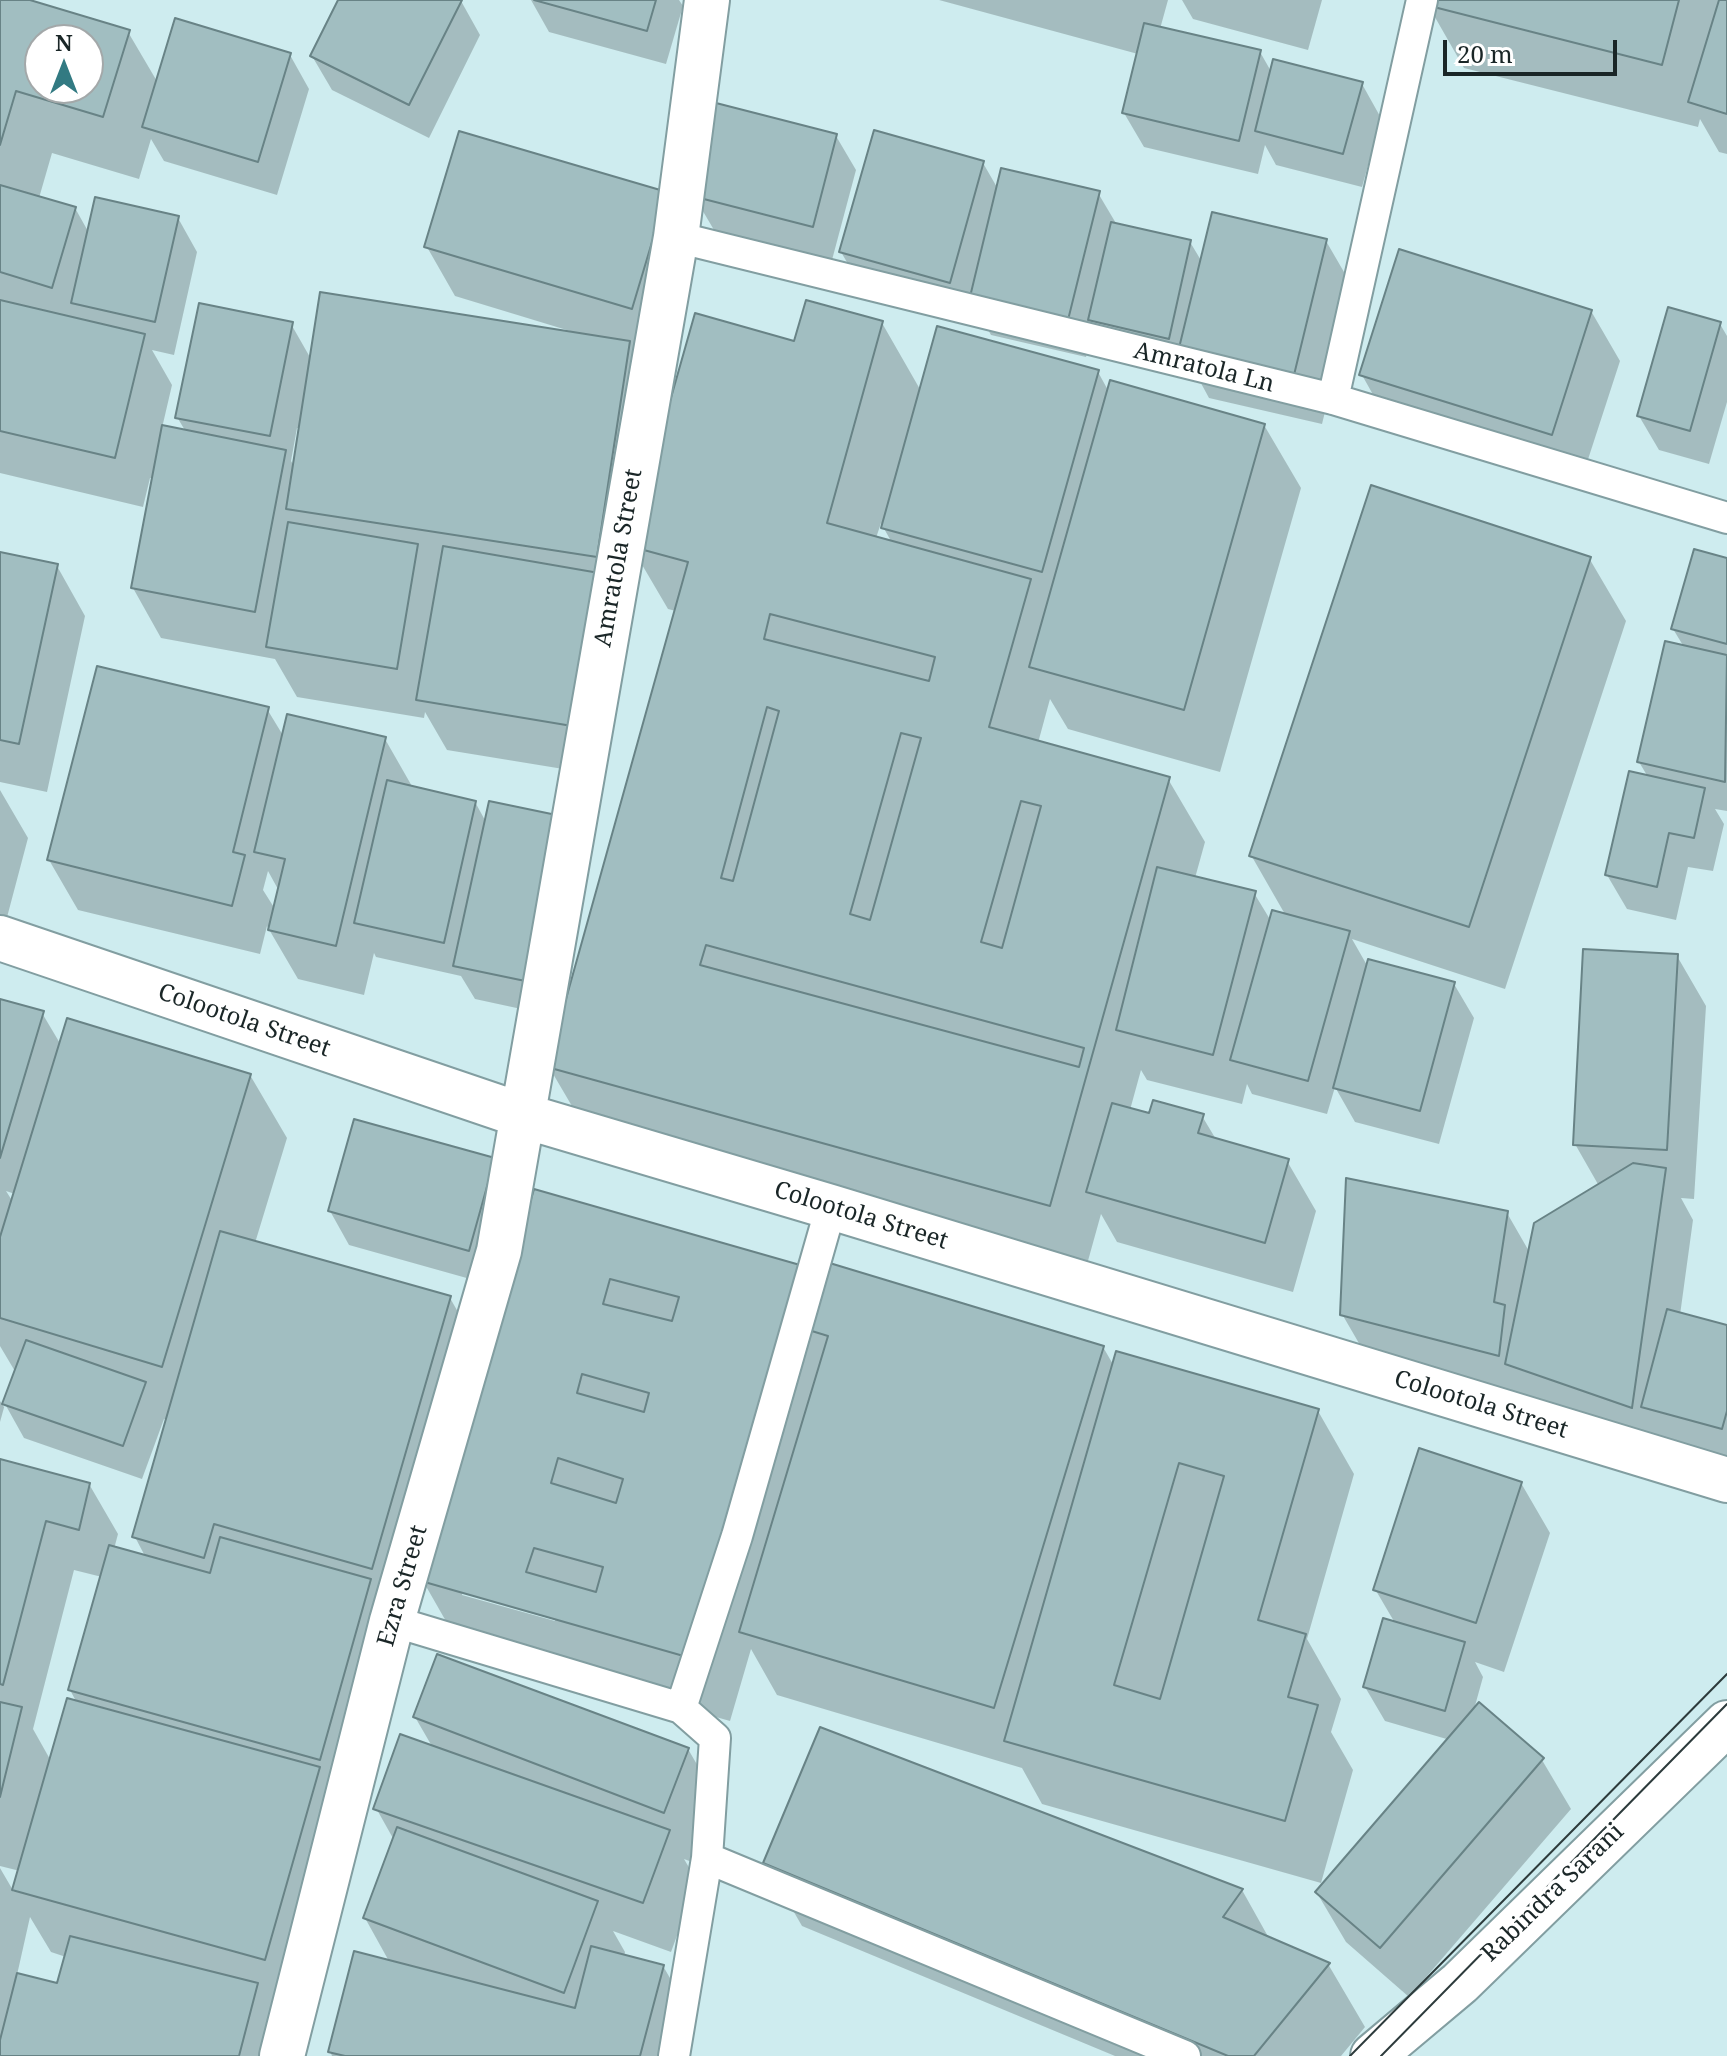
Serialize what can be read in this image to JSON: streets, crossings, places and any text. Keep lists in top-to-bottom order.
{
  "streets": {
    "main road": [
      "Amratola Street",
      "Colootola Street",
      "Ezra Street",
      "Rabindra Sarani"
    ],
    "lane": ["Amratola Ln"]
  },
  "crossings": [
    ["Amratola Ln", "Amratola Street"],
    ["Amratola Street", "Colootola Street"],
    ["Amratola Street", "Ezra Street"],
    ["Colootola Street", "Ezra Street"]
  ],
  "scale_bar": "20 m",
  "north": "top"
}
